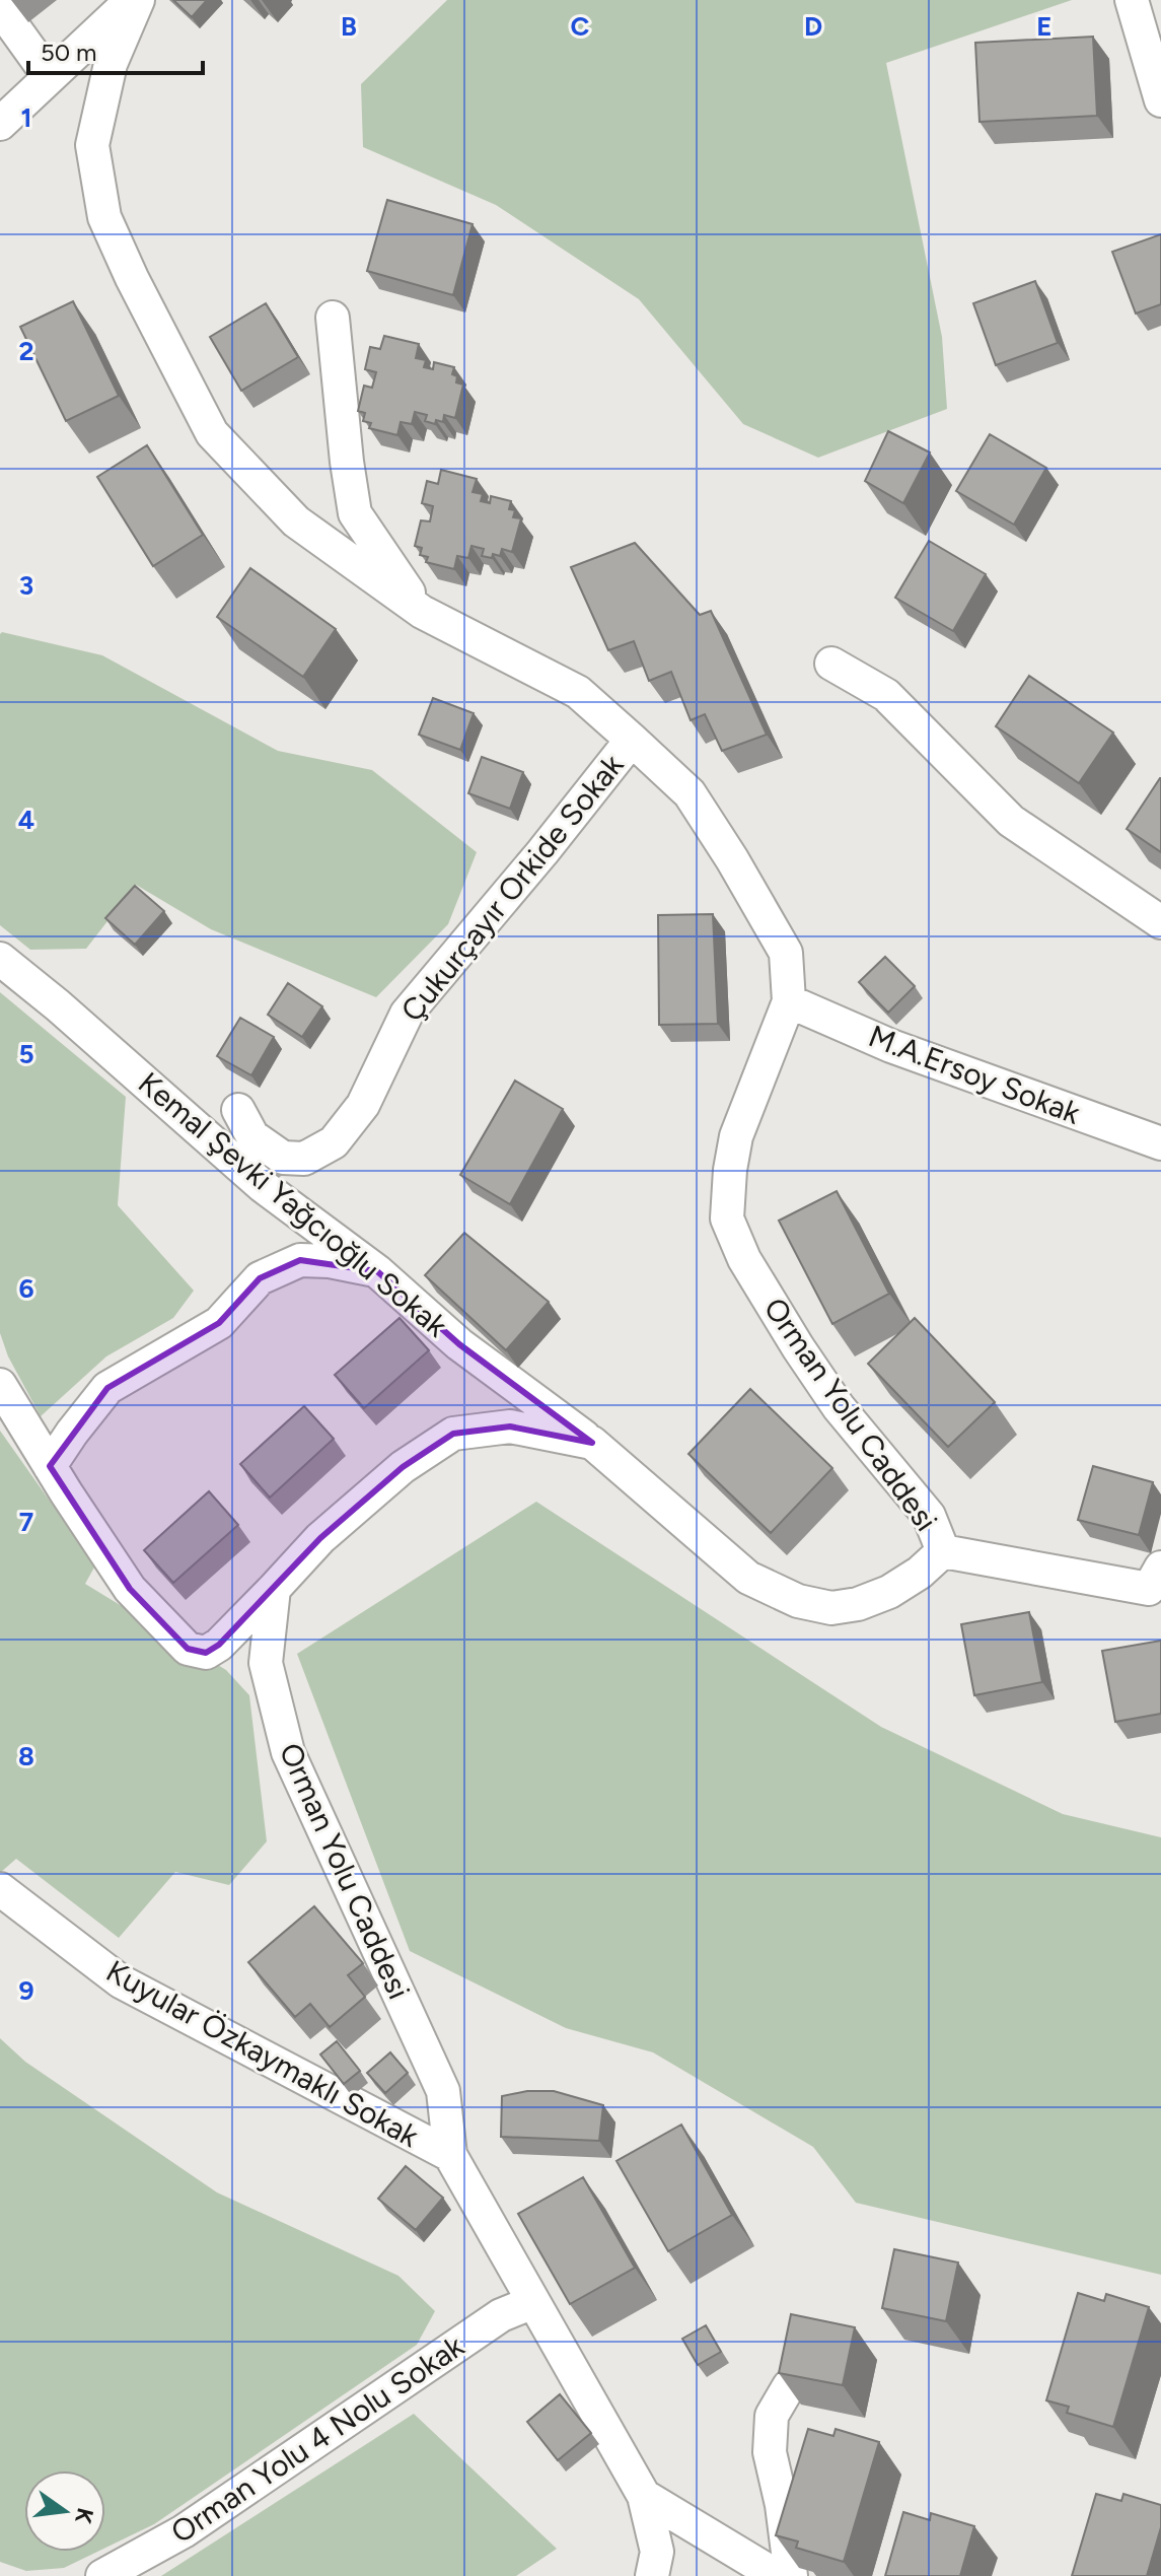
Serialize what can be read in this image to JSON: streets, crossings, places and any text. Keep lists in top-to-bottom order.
{
  "streets": {
    "street": [
      "Çukurçayır Orkide Sokak",
      "M.A.Ersoy Sokak",
      "Kemal Şevki Yağcıoğlu Sokak",
      "Orman Yolu Caddesi",
      "Kuyular Özkaymaklı Sokak",
      "Orman Yolu 4 Nolu Sokak"
    ]
  },
  "crossings": [
    ["Çukurçayır Orkide Sokak", "Orman Yolu Caddesi"],
    ["M.A.Ersoy Sokak", "Orman Yolu Caddesi"],
    ["Kemal Şevki Yağcıoğlu Sokak", "Orman Yolu Caddesi"],
    ["Orman Yolu Caddesi", "Kuyular Özkaymaklı Sokak"]
  ],
  "scale_bar": "50 m",
  "north": "right",
  "grid": {
    "columns": [
      "B",
      "C",
      "D",
      "E"
    ],
    "rows": [
      "1",
      "2",
      "3",
      "4",
      "5",
      "6",
      "7",
      "8",
      "9"
    ]
  }
}
